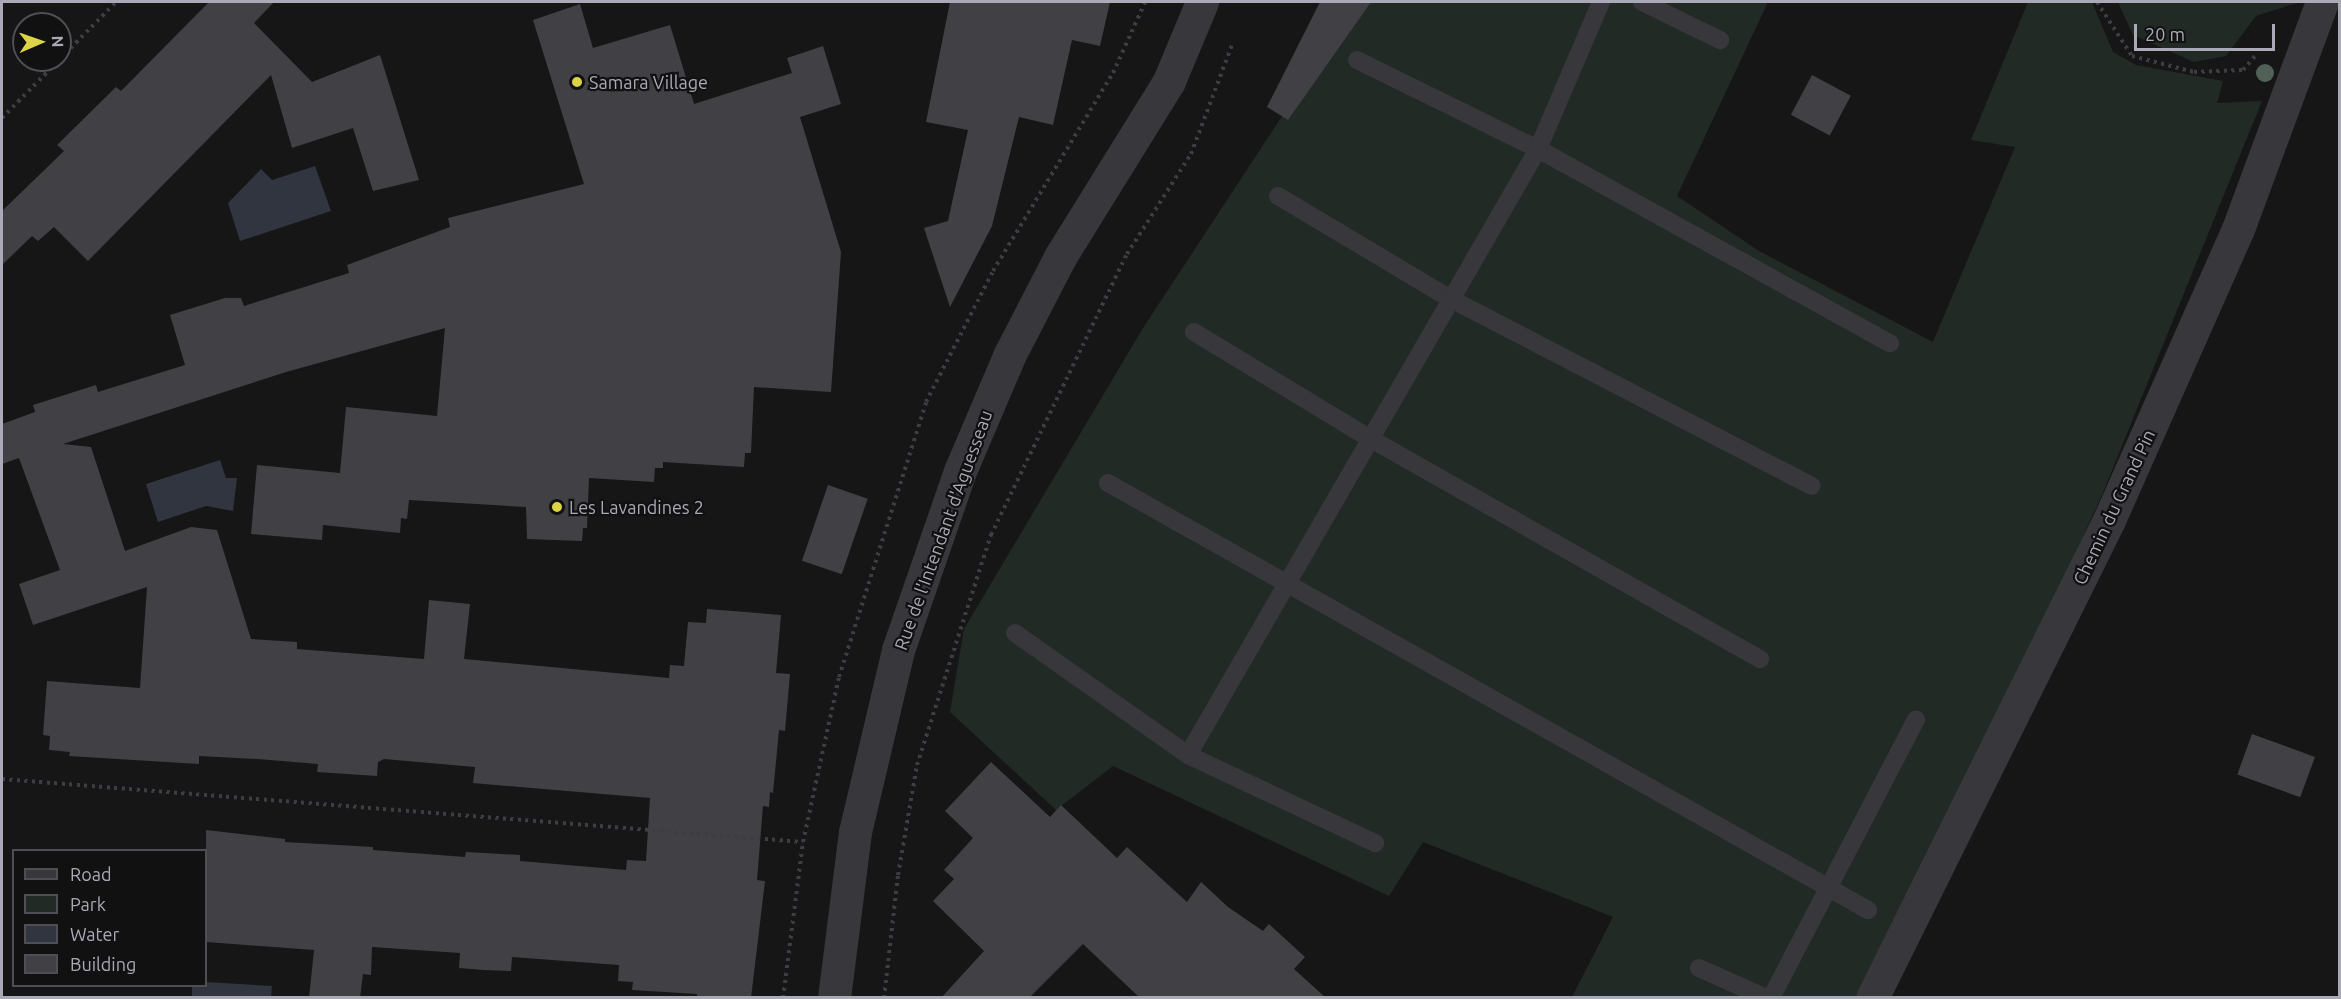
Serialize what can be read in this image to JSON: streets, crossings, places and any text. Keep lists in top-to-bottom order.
{
  "streets": {
    "street": ["Chemin du Grand Pin", "Rue de l'Intendant d'Aguesseau"]
  },
  "places": ["Samara Village", "Les Lavandines 2"],
  "legend": [
    "Road",
    "Park",
    "Water",
    "Building"
  ],
  "scale_bar": "20 m",
  "north": "right"
}
